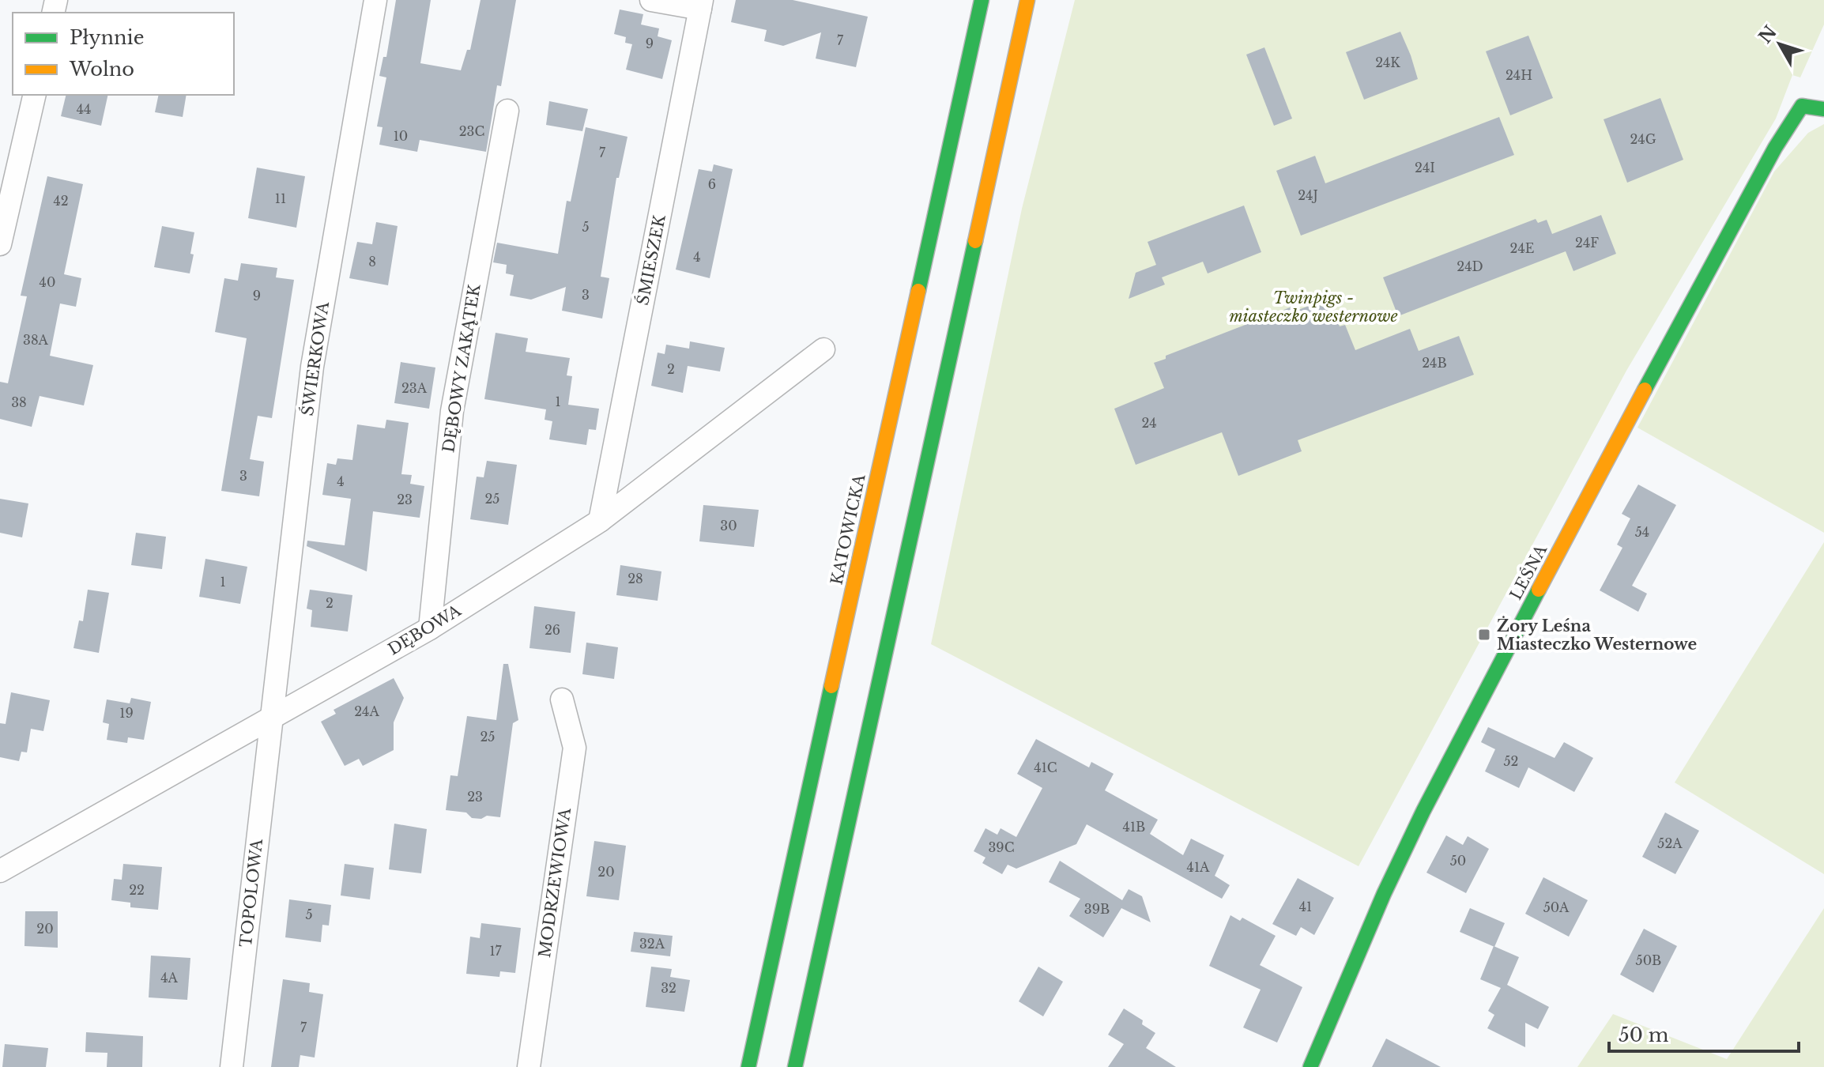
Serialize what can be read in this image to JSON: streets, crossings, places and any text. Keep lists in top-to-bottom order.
{
  "streets": {
    "main road": ["KATOWICKA", "LEŚNA"],
    "street": [
      "ŚMIESZEK",
      "ŚWIERKOWA",
      "DĘBOWY ZAKĄTEK",
      "DĘBOWA",
      "MODRZEWIOWA",
      "TOPOLOWA"
    ]
  },
  "crossings": [
    ["ŚMIESZEK", "DĘBOWA"],
    ["ŚWIERKOWA", "DĘBOWA"],
    ["ŚWIERKOWA", "TOPOLOWA"],
    ["DĘBOWY ZAKĄTEK", "DĘBOWA"],
    ["DĘBOWA", "TOPOLOWA"]
  ],
  "parks": ["Twinpigs - miasteczko westernowe"],
  "places": {
    "transit": ["Żory Leśna Miasteczko Westernowe"]
  },
  "house_numbers": [
    "7",
    "9",
    "24K",
    "24H",
    "44",
    "23C",
    "10",
    "24G",
    "7",
    "24I",
    "6",
    "24J",
    "11",
    "42",
    "5",
    "24F",
    "24E",
    "4",
    "8",
    "24D",
    "40",
    "3",
    "9",
    "38A",
    "24B",
    "2",
    "23A",
    "1",
    "38",
    "24",
    "3",
    "4",
    "25",
    "23",
    "30",
    "54",
    "28",
    "1",
    "2",
    "26",
    "24A",
    "19",
    "25",
    "52",
    "41C",
    "23",
    "41B",
    "52A",
    "39C",
    "50",
    "41A",
    "20",
    "22",
    "41",
    "50A",
    "39B",
    "5",
    "20",
    "32A",
    "17",
    "50B",
    "4A",
    "32",
    "7"
  ],
  "legend": ["Płynnie", "Wolno"],
  "scale_bar": "50 m",
  "north": "top left"
}
